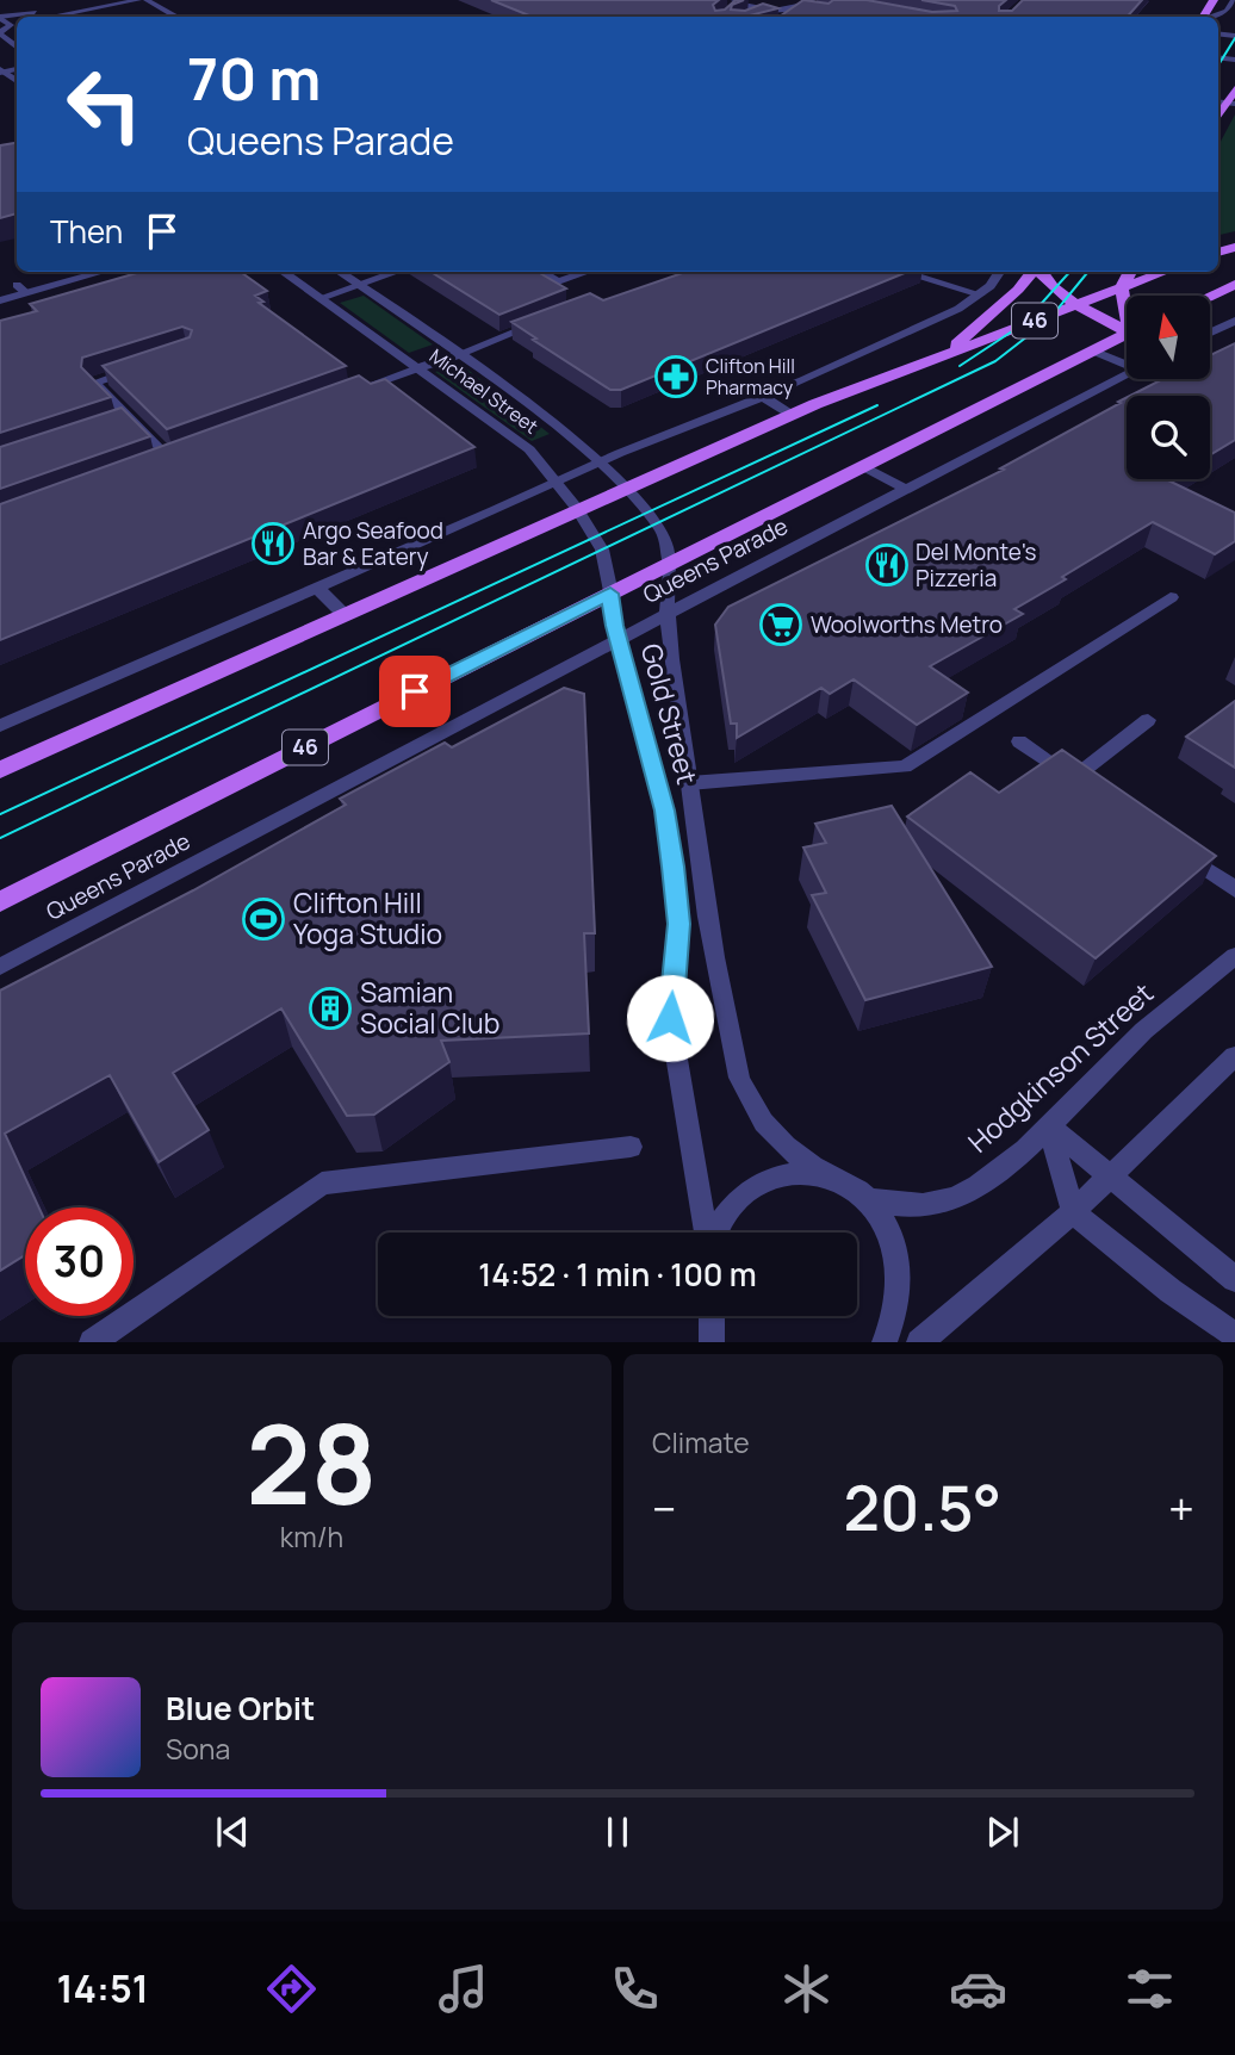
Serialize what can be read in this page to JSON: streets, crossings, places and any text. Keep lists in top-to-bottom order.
{
  "streets": {
    "main road": ["46", "Queens Parade"],
    "street": ["Michael Street", "Gold Street", "Hodgkinson Street"]
  },
  "crossings": [
    ["46", "Michael Street"],
    ["46", "Queens Parade"],
    ["Michael Street", "Queens Parade"],
    ["Michael Street", "Gold Street"],
    ["Queens Parade", "Gold Street"],
    ["Gold Street", "Hodgkinson Street"]
  ],
  "places": {
    "pharmacy": ["Clifton Hill Pharmacy"],
    "restaurant": ["Argo Seafood Bar & Eatery", "Del Monte's Pizzeria"],
    "supermarket": ["Woolworths Metro"],
    "sports": ["Clifton Hill Yoga Studio"],
    "building": ["Samian Social Club"]
  },
  "north": "top",
  "page": {
    "turn": ["70 m", "Queens Parade"],
    "then": "Then",
    "limit": "30",
    "trip": "14:52 · 1 min · 100 m",
    "tile": [
      ["28", "km/h"],
      "Climate"
    ],
    "heat": ["−", "20.5°", "+"],
    "song": ["Blue Orbit", "Sona"],
    "tabs": "14:51"
  }
}
